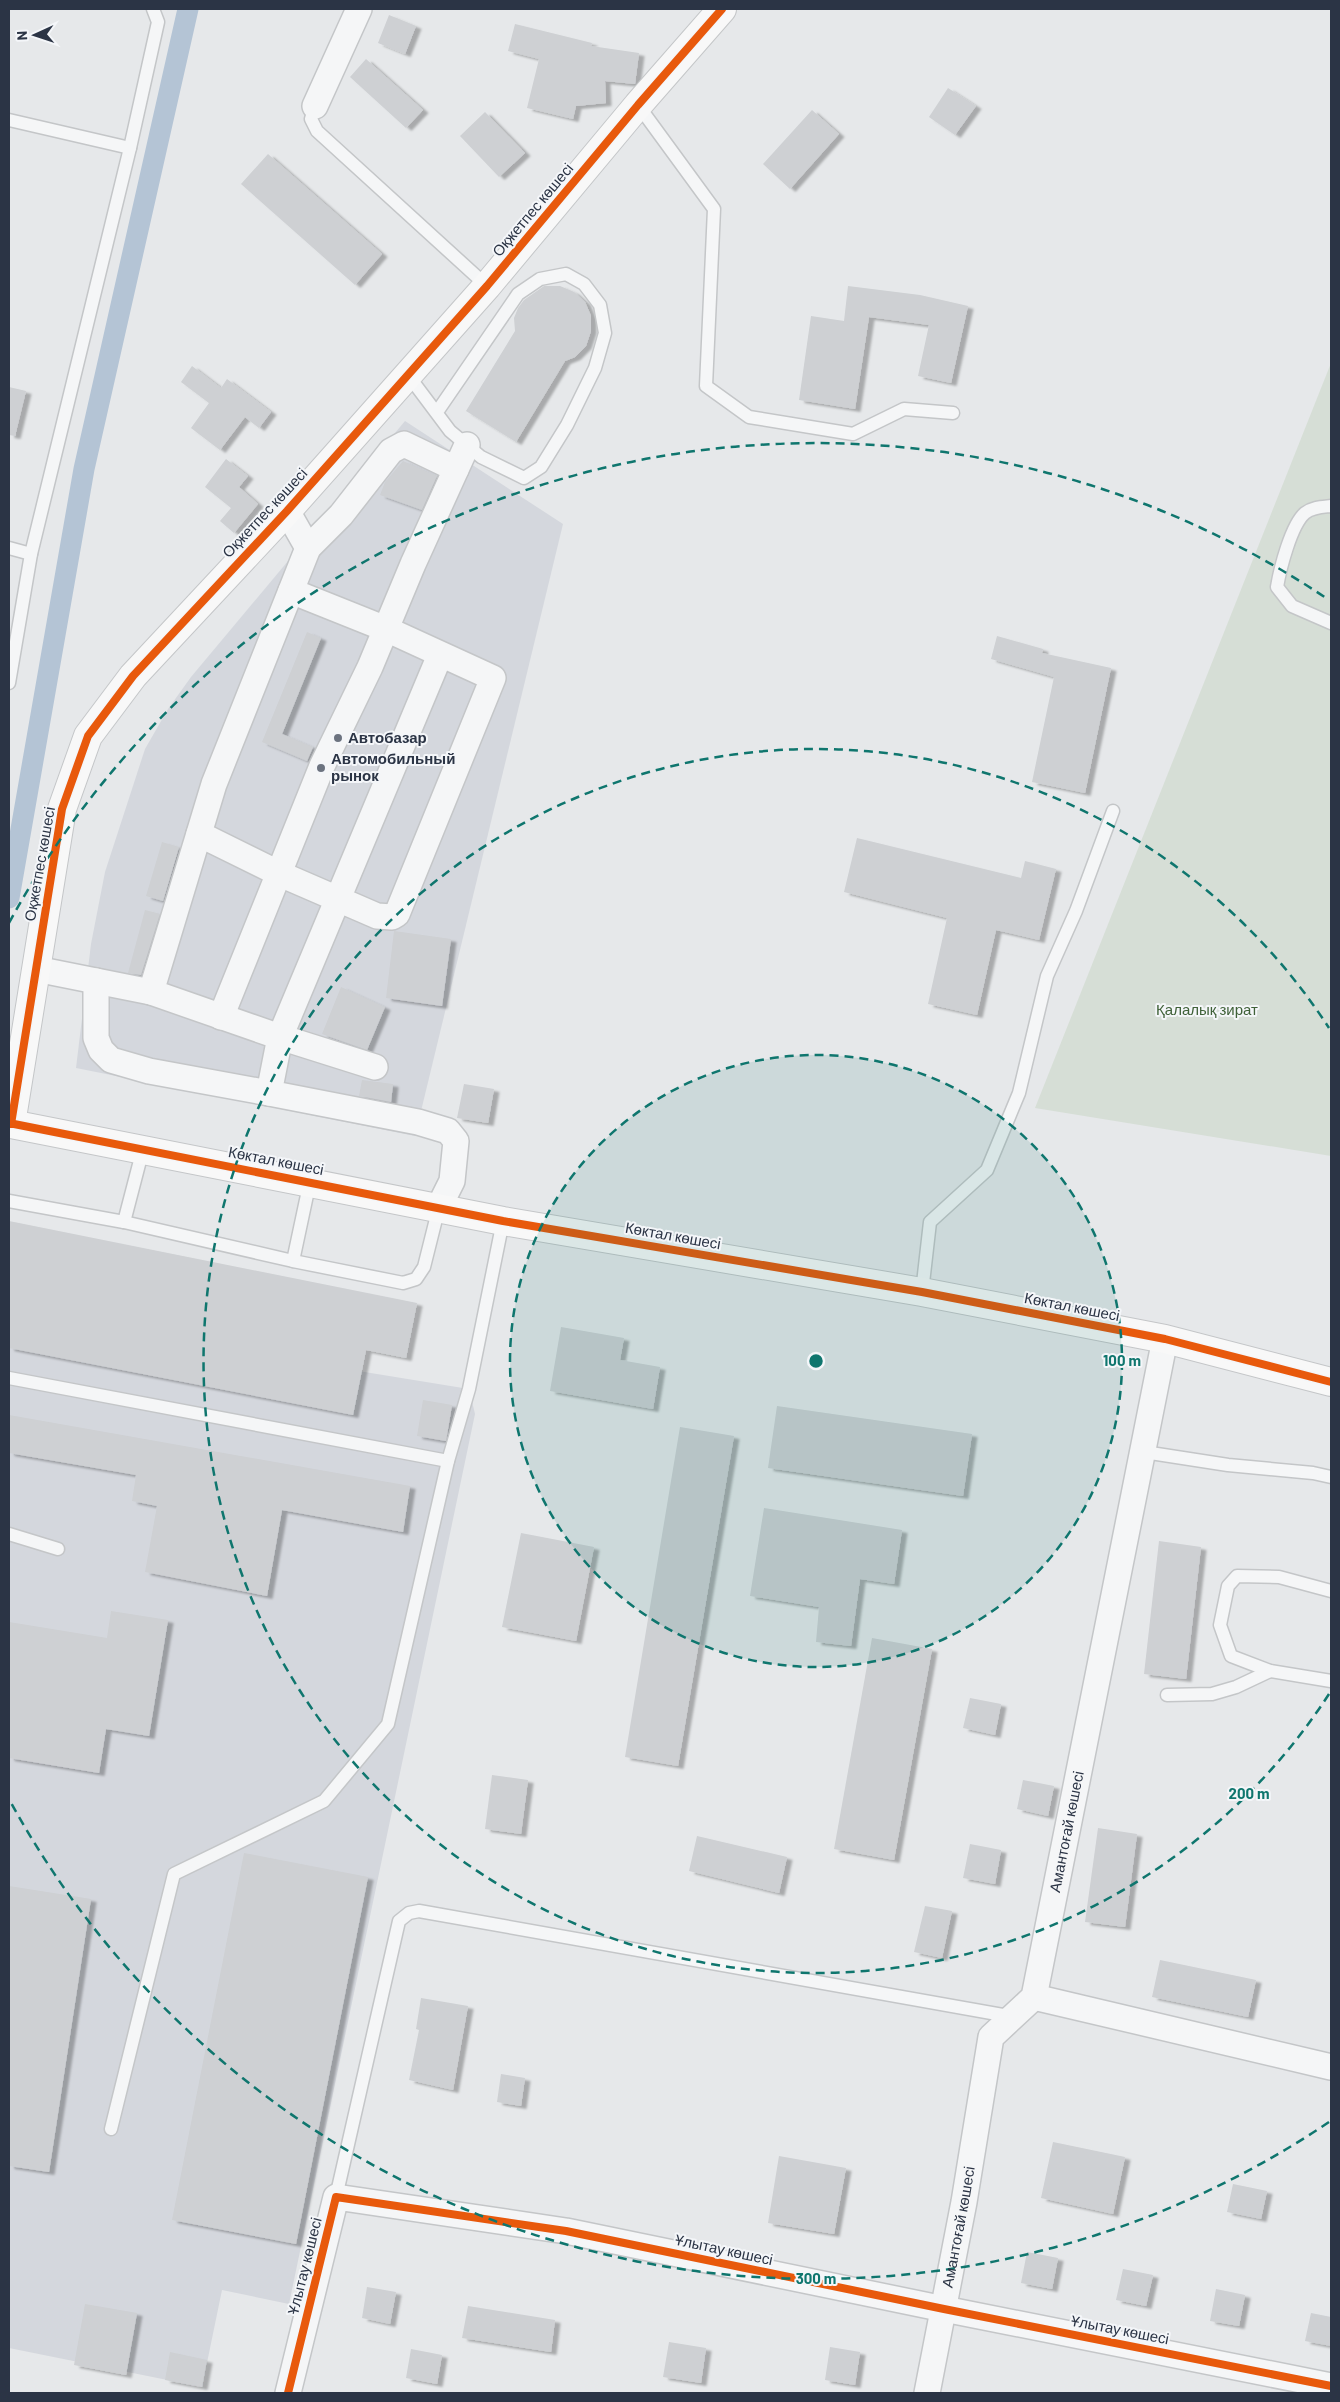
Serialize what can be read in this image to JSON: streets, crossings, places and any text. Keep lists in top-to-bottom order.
{
  "streets": {
    "street": [
      "Оқжетпес көшесі",
      "Көктал көшесі",
      "Амантоғай көшесі",
      "Ұлытау көшесі"
    ]
  },
  "crossings": [
    ["Оқжетпес көшесі", "Көктал көшесі"],
    ["Көктал көшесі", "Амантоғай көшесі"],
    ["Амантоғай көшесі", "Ұлытау көшесі"]
  ],
  "parks": ["Қалалық зират"],
  "places": ["Автобазар", "Автомобильный рынок"],
  "north": "left",
  "rings": ["100 m", "200 m", "300 m"]
}
